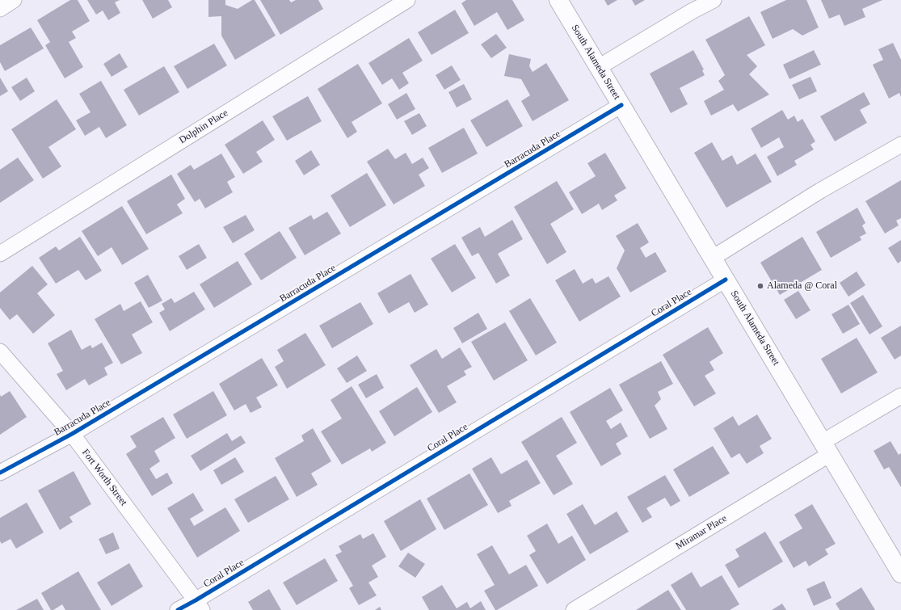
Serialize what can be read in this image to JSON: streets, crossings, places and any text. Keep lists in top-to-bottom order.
{
  "streets": {
    "main road": ["South Alameda Street"],
    "street": [
      "Dolphin Place",
      "Barracuda Place",
      "Coral Place",
      "Fort Worth Street",
      "Miramar Place"
    ]
  },
  "crossings": [
    ["South Alameda Street", "Barracuda Place"],
    ["South Alameda Street", "Coral Place"],
    ["South Alameda Street", "Miramar Place"],
    ["Barracuda Place", "Fort Worth Street"],
    ["Coral Place", "Fort Worth Street"]
  ],
  "places": ["Alameda @ Coral"]
}
